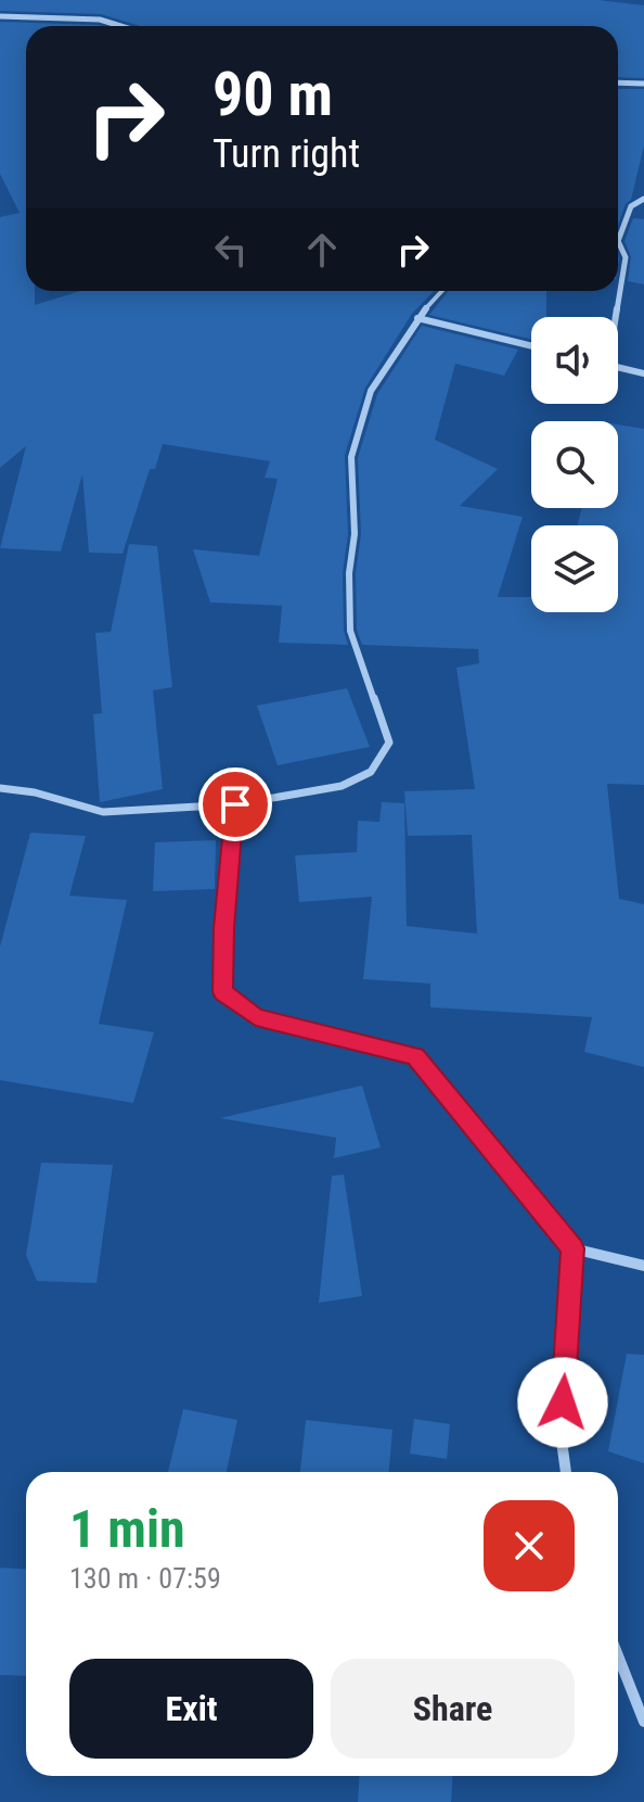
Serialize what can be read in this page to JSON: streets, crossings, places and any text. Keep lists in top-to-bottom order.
{
  "page": {
    "turn": ["90 m", "Turn right"],
    "heading": ["1 min", "130 m · 07:59"],
    "buttons": ["Exit", "Share"]
  }
}
